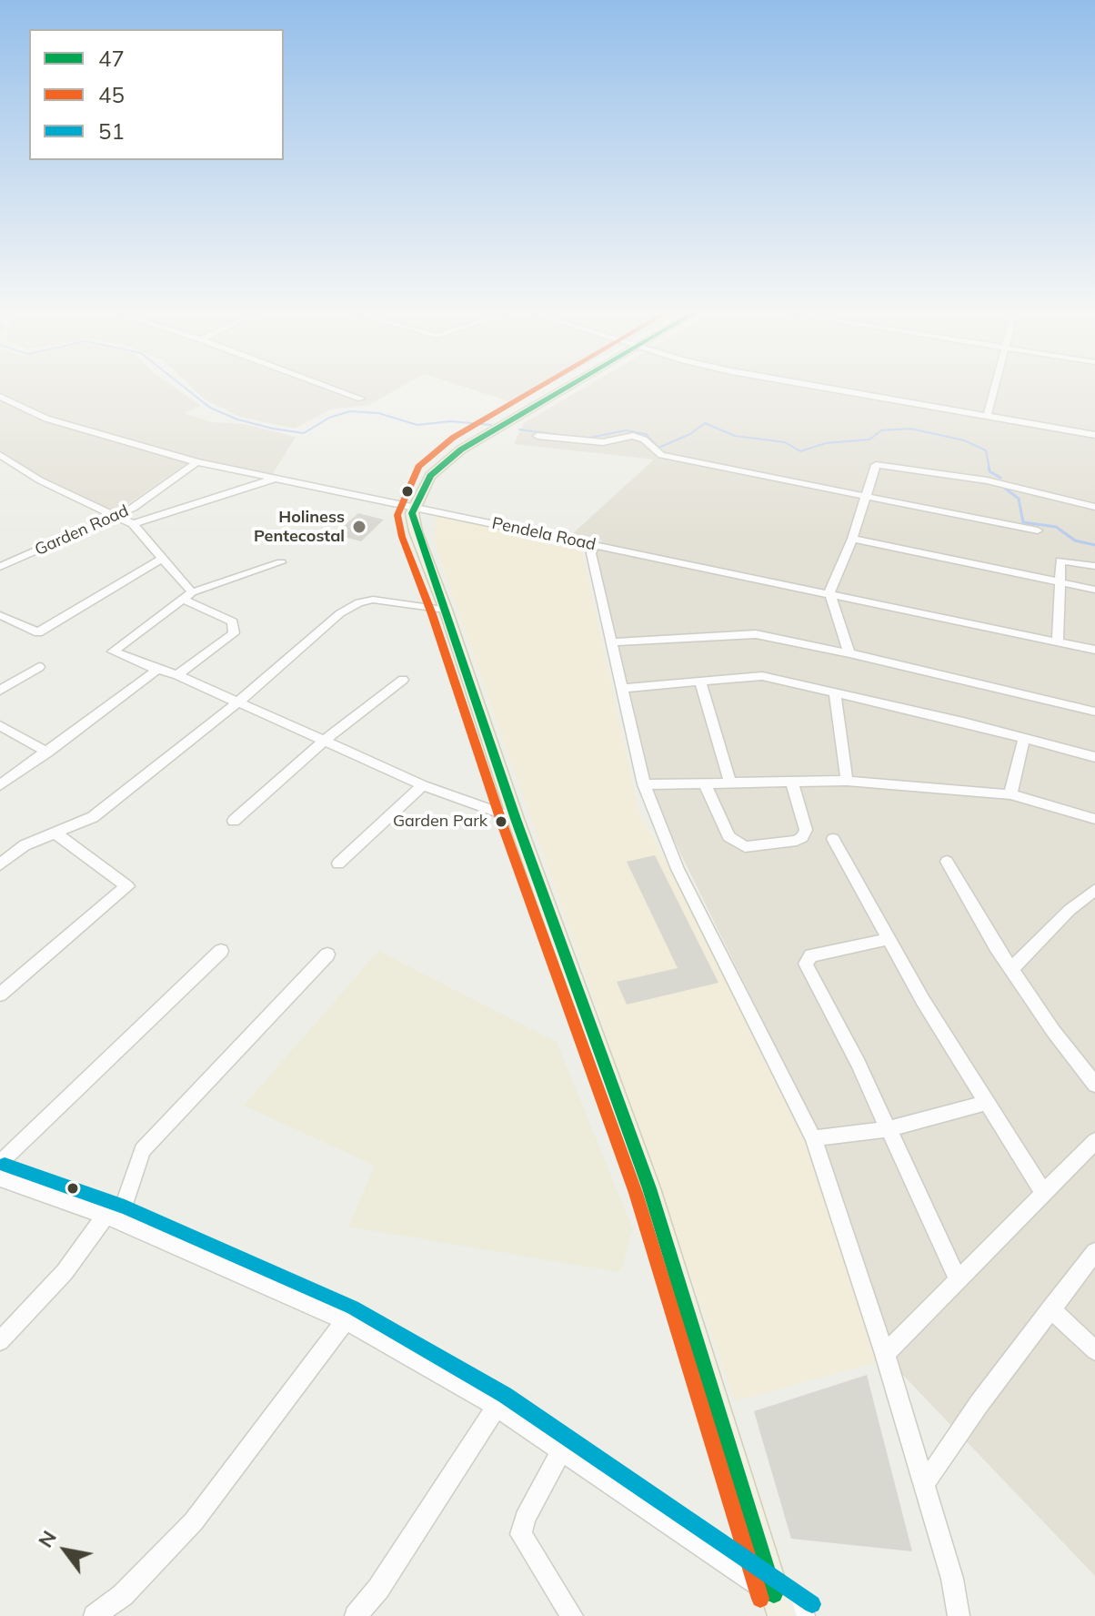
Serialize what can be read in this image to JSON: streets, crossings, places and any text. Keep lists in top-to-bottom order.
{
  "streets": {
    "street": ["Garden Road", "Pendela Road"]
  },
  "crossings": [
    ["Garden Road", "Pendela Road"]
  ],
  "places": ["Holiness Pentecostal", "Garden Park"],
  "lines": ["transit line 47", "transit line 45", "transit line 51"],
  "legend": ["47", "45", "51"],
  "north": "top left"
}
